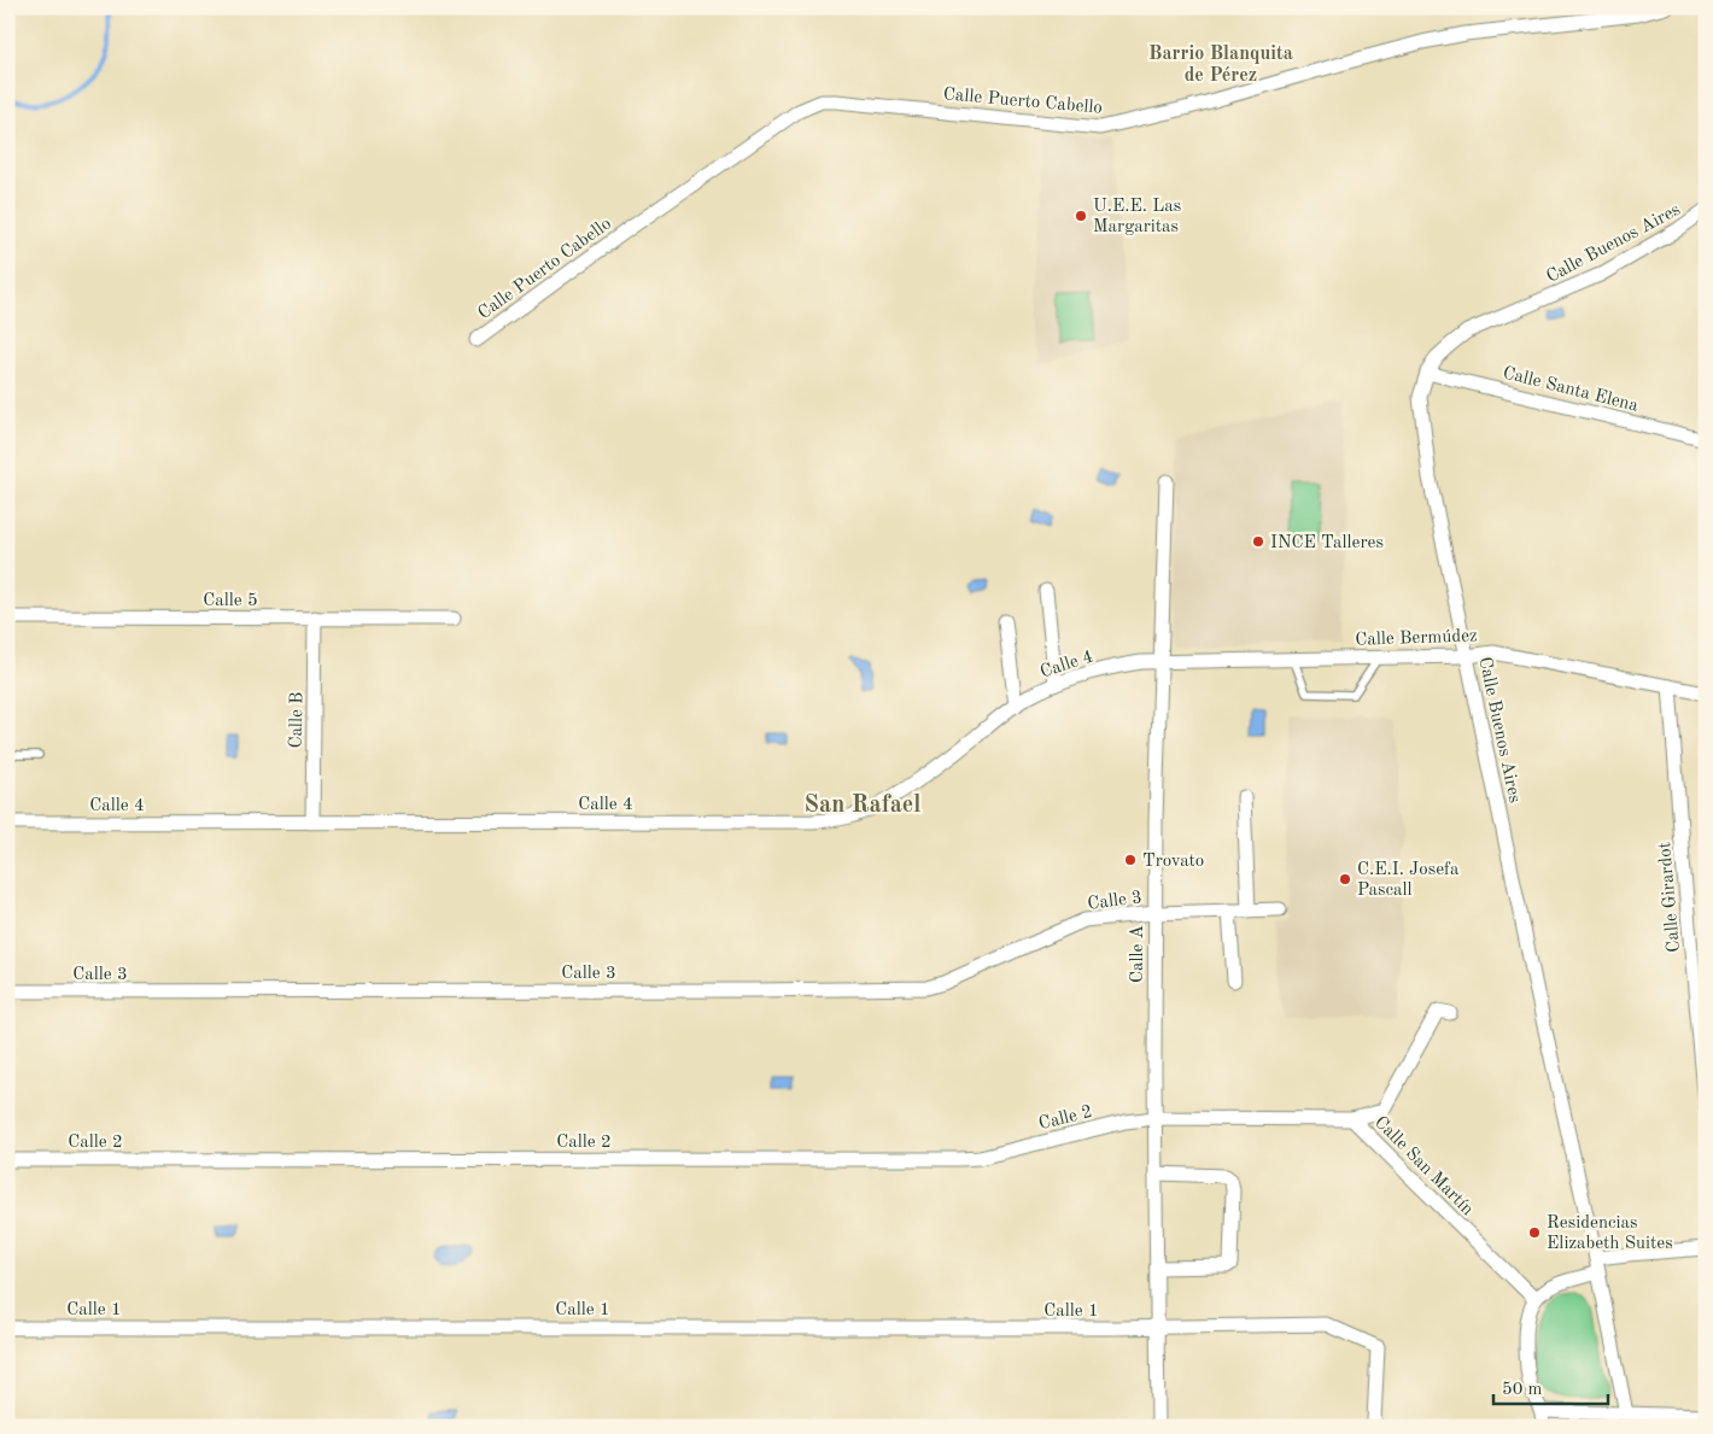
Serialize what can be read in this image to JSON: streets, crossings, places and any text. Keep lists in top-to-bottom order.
{
  "streets": {
    "street": [
      "Calle Puerto Cabello",
      "Calle Buenos Aires",
      "Calle Santa Elena",
      "Calle 5",
      "Calle Bermúdez",
      "Calle 4",
      "Calle B",
      "Calle Girardot",
      "Calle 3",
      "Calle A",
      "Calle 2",
      "Calle San Martín",
      "Calle 1"
    ]
  },
  "crossings": [
    ["Calle Buenos Aires", "Calle Santa Elena"],
    ["Calle Buenos Aires", "Calle Bermúdez"],
    ["Calle 5", "Calle B"],
    ["Calle Bermúdez", "Calle 4"],
    ["Calle Bermúdez", "Calle Girardot"],
    ["Calle Bermúdez", "Calle A"],
    ["Calle 4", "Calle B"],
    ["Calle 4", "Calle A"],
    ["Calle 3", "Calle A"],
    ["Calle A", "Calle 2"],
    ["Calle A", "Calle San Martín"],
    ["Calle A", "Calle 1"],
    ["Calle 2", "Calle San Martín"]
  ],
  "districts": ["Barrio Blanquita de Pérez", "San Rafael"],
  "places": [
    "U.E.E. Las Margaritas",
    "INCE Talleres",
    "Trovato",
    "C.E.I. Josefa Pascall",
    "Residencias Elizabeth Suites"
  ],
  "scale_bar": "50 m"
}
